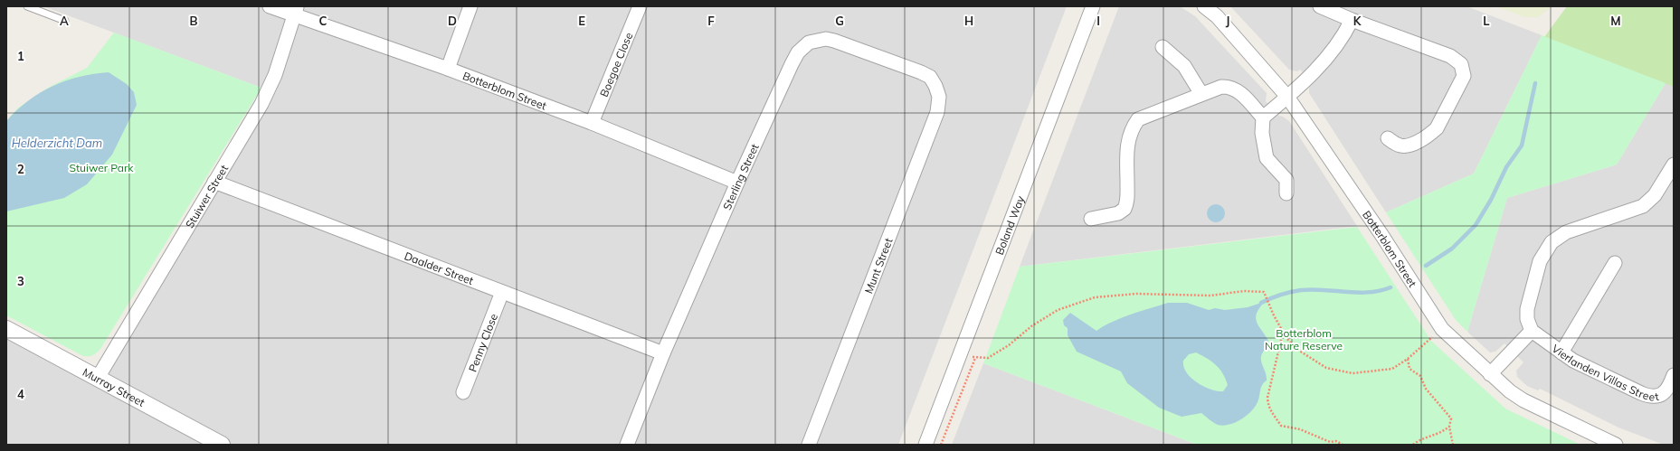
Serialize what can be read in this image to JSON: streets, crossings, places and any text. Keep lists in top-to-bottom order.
{
  "streets": {
    "street": [
      "Boegoe Close",
      "Botterblom Street",
      "Sterling Street",
      "Stuiwer Street",
      "Boland Way",
      "Munt Street",
      "Daalder Street",
      "Penny Close",
      "Vierlanden Villas Street",
      "Murray Street"
    ]
  },
  "crossings": [
    ["Boegoe Close", "Botterblom Street"],
    ["Botterblom Street", "Sterling Street"],
    ["Botterblom Street", "Stuiwer Street"],
    ["Sterling Street", "Munt Street"],
    ["Sterling Street", "Daalder Street"],
    ["Stuiwer Street", "Daalder Street"],
    ["Stuiwer Street", "Murray Street"],
    ["Daalder Street", "Penny Close"]
  ],
  "water": ["Helderzicht Dam"],
  "parks": ["Stuiwer Park", "Botterblom Nature Reserve"],
  "grid": {
    "columns": [
      "A",
      "B",
      "C",
      "D",
      "E",
      "F",
      "G",
      "H",
      "I",
      "J",
      "K",
      "L",
      "M"
    ],
    "rows": [
      "1",
      "2",
      "3",
      "4"
    ]
  }
}
